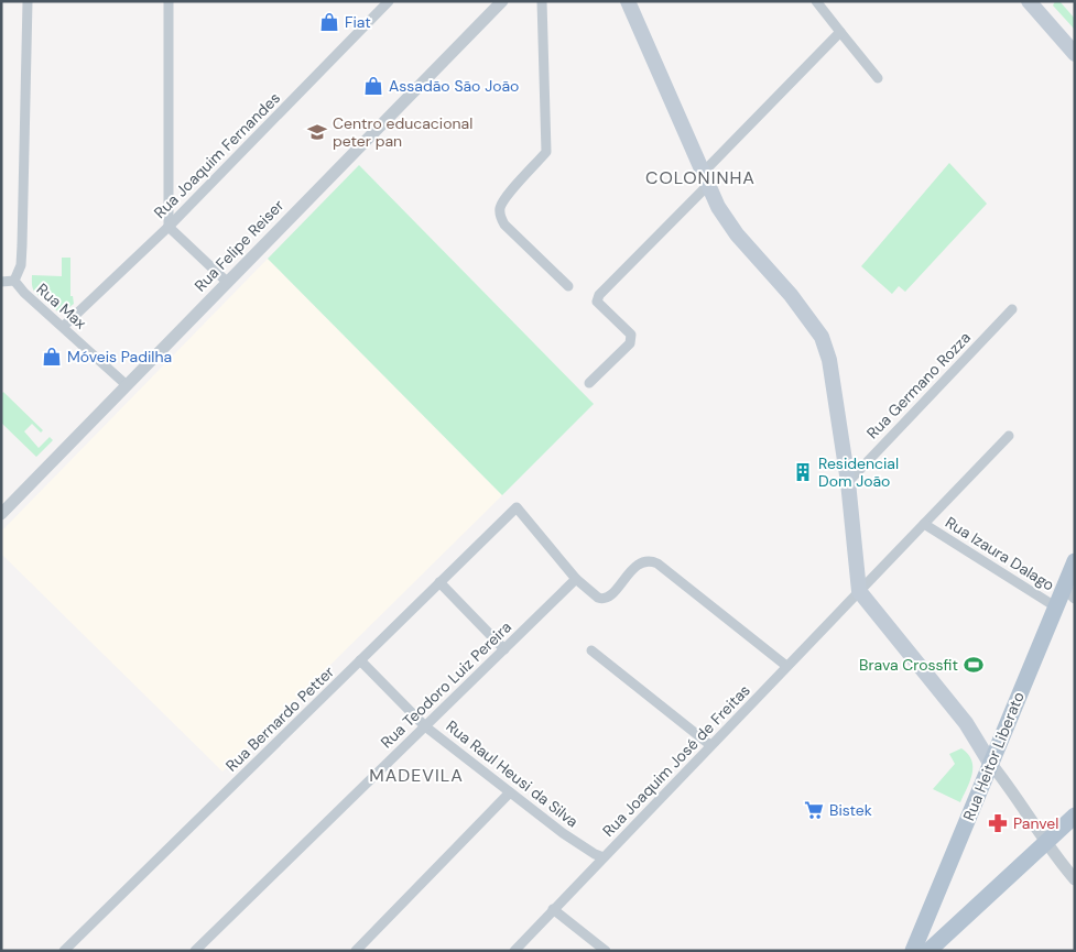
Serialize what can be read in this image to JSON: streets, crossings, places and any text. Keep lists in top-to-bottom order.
{
  "streets": {
    "main road": ["Rua Heitor Liberato"],
    "street": [
      "Rua Joaquim Fernandes",
      "Rua Felipe Reiser",
      "Rua Max",
      "Rua Germano Rozza",
      "Rua Izaura Dalago",
      "Rua Teodoro Luiz Pereira",
      "Rua Bernardo Petter",
      "Rua Joaquim José de Freitas",
      "Rua Raul Heusi da Silva"
    ]
  },
  "crossings": [
    ["Rua Joaquim Fernandes", "Rua Max"],
    ["Rua Felipe Reiser", "Rua Max"],
    ["Rua Izaura Dalago", "Rua Heitor Liberato"],
    ["Rua Izaura Dalago", "Rua Joaquim José de Freitas"],
    ["Rua Teodoro Luiz Pereira", "Rua Bernardo Petter"],
    ["Rua Teodoro Luiz Pereira", "Rua Raul Heusi da Silva"],
    ["Rua Bernardo Petter", "Rua Raul Heusi da Silva"],
    ["Rua Joaquim José de Freitas", "Rua Raul Heusi da Silva"]
  ],
  "districts": ["COLONINHA", "MADEVILA"],
  "places": {
    "shop": ["Fiat", "Assadão São João", "Móveis Padilha"],
    "school or university": ["Centro educacional peter pan"],
    "building": ["Residencial Dom João"],
    "sports": ["Brava Crossfit"],
    "supermarket": ["Bistek"],
    "pharmacy": ["Panvel"]
  }
}
